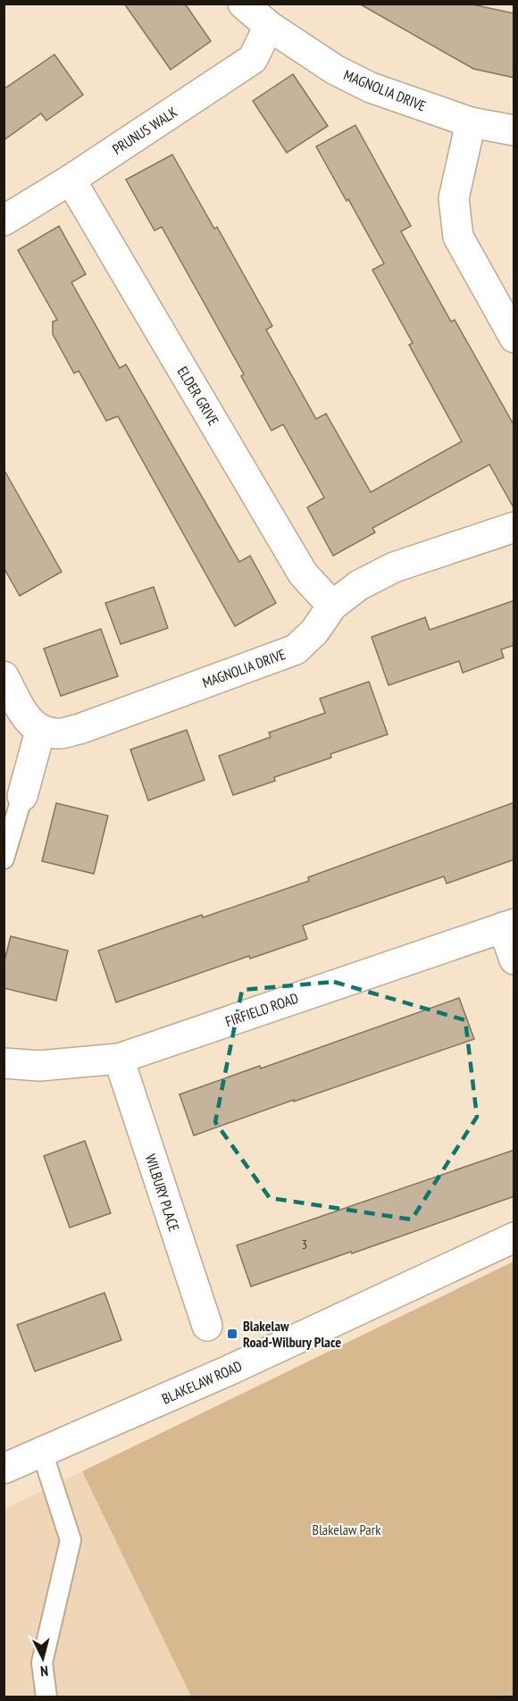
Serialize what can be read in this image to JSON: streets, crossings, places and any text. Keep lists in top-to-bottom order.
{
  "streets": {
    "street": [
      "MAGNOLIA DRIVE",
      "PRUNUS WALK",
      "ELDER GRIVE",
      "FIRFIELD ROAD",
      "WILBURY PLACE",
      "BLAKELAW ROAD"
    ]
  },
  "crossings": [
    ["MAGNOLIA DRIVE", "PRUNUS WALK"],
    ["MAGNOLIA DRIVE", "ELDER GRIVE"],
    ["PRUNUS WALK", "ELDER GRIVE"],
    ["FIRFIELD ROAD", "WILBURY PLACE"]
  ],
  "parks": ["Blakelaw Park"],
  "places": {
    "transit": ["Blakelaw Road-Wilbury Place"]
  },
  "house_numbers": ["3"],
  "north": "bottom"
}
